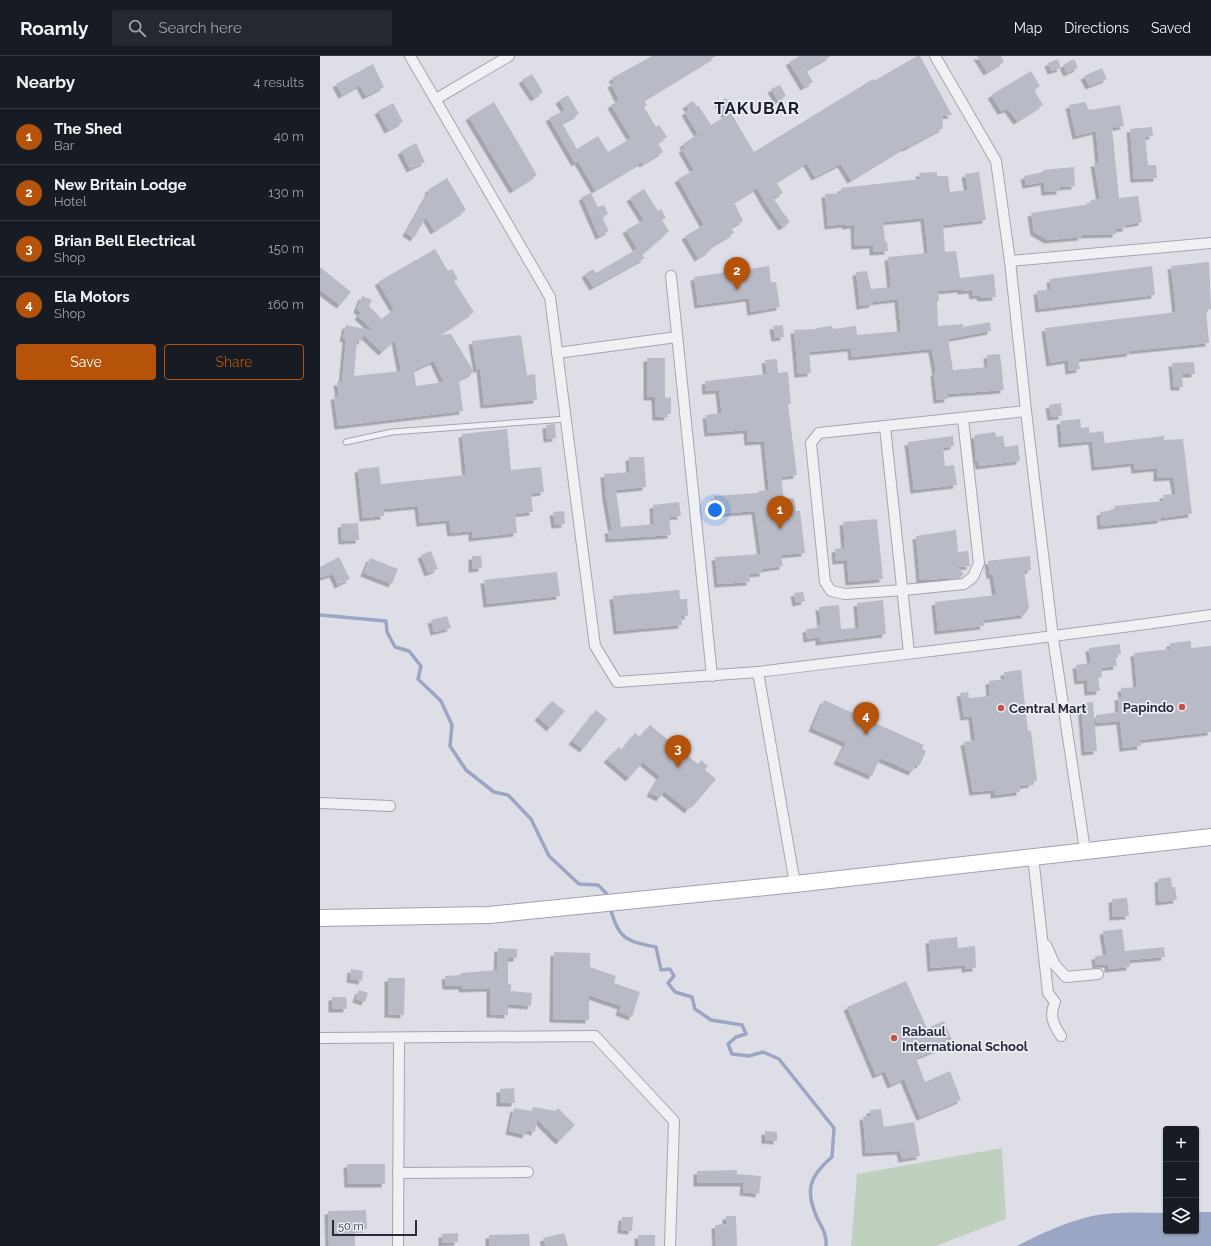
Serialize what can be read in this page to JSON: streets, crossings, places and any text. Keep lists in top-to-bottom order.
{
  "districts": ["TAKUBAR"],
  "places": ["Papindo", "Central Mart", "Rabaul International School"],
  "scale_bar": "50 m",
  "page": {
    "header": "Roamly",
    "search": "Search here",
    "nav": ["Map", "Directions", "Saved"],
    "heading": ["Nearby", "4 results"],
    "list": [
      {
        "mark": "1",
        "name": "The Shed",
        "note": "Bar",
        "value": "40 m"
      },
      {
        "mark": "2",
        "name": "New Britain Lodge",
        "note": "Hotel",
        "value": "130 m"
      },
      {
        "mark": "3",
        "name": "Brian Bell Electrical",
        "note": "Shop",
        "value": "150 m"
      },
      {
        "mark": "4",
        "name": "Ela Motors",
        "note": "Shop",
        "value": "160 m"
      }
    ],
    "pins": [
      "2",
      "1",
      "4",
      "3"
    ],
    "buttons": ["Save", "Share"],
    "map_buttons": ["+", "−"],
    "scale": "50 m"
  }
}
